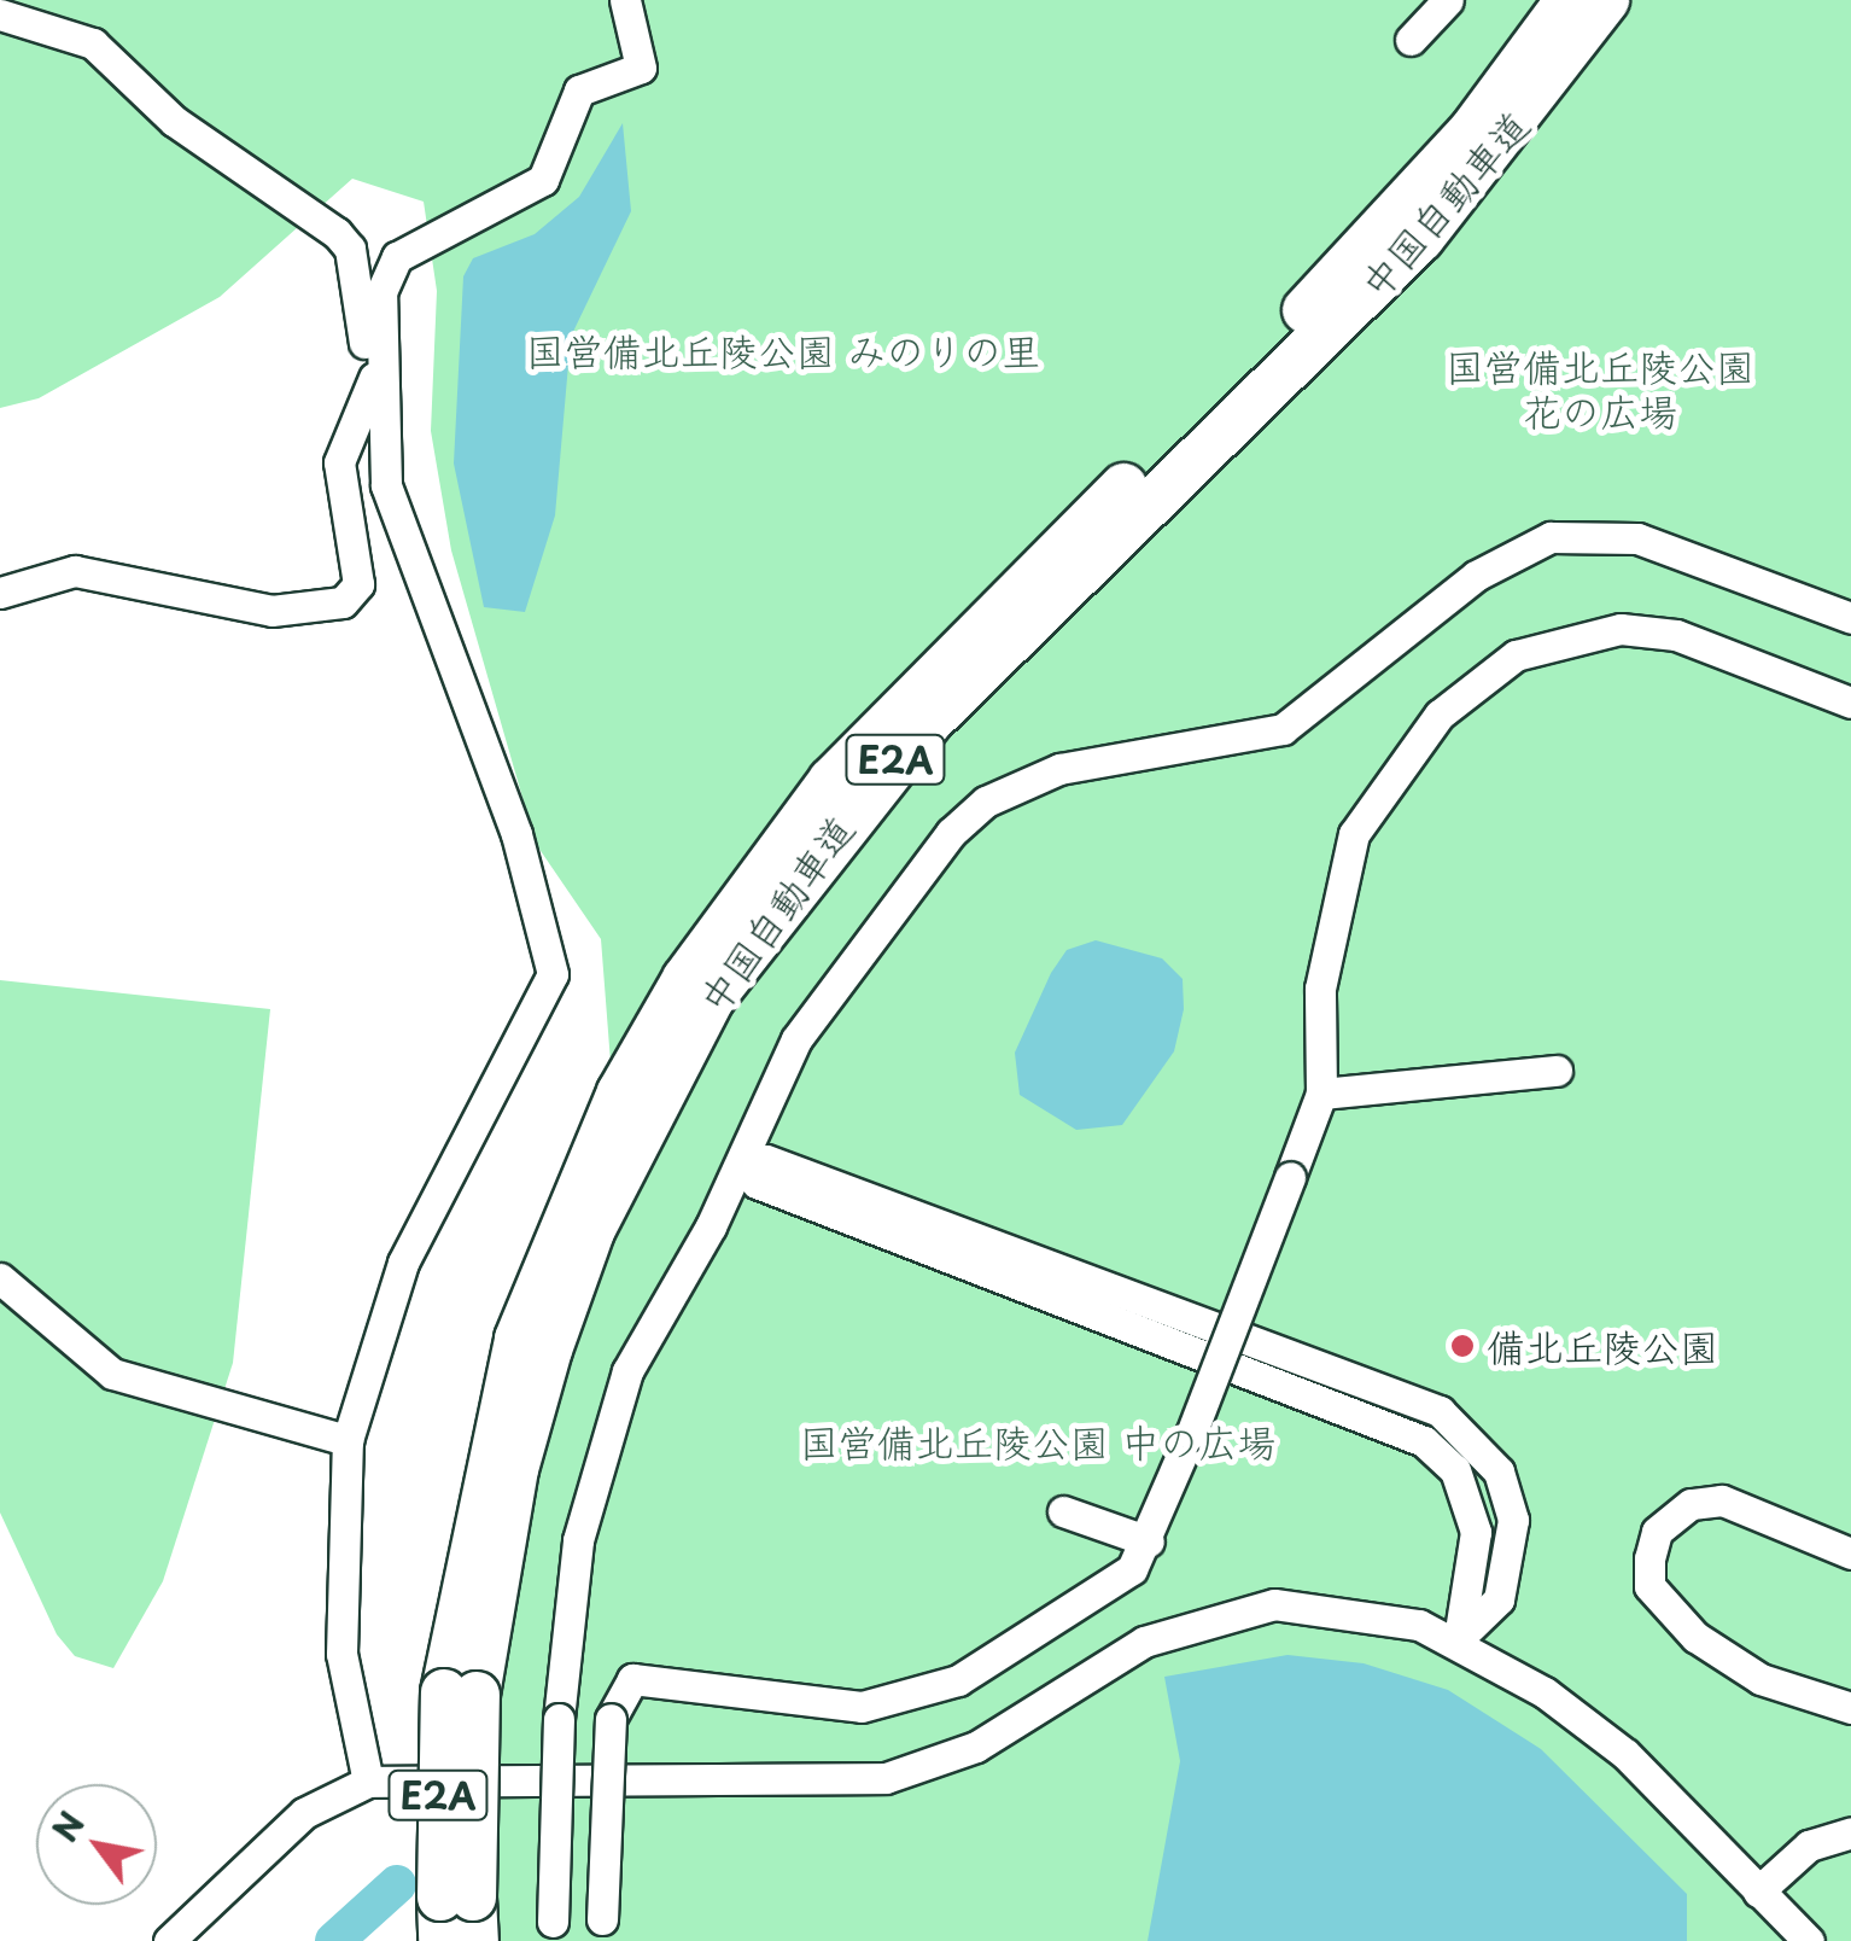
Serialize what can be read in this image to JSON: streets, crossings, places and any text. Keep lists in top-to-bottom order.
{
  "streets": {
    "highway": ["中国自動車道", "E2A"]
  },
  "parks": ["国営備北丘陵公園 みのりの里", "国営備北丘陵公園 花の広場", "国営備北丘陵公園 中の広場"],
  "places": ["備北丘陵公園"],
  "north": "top left"
}
